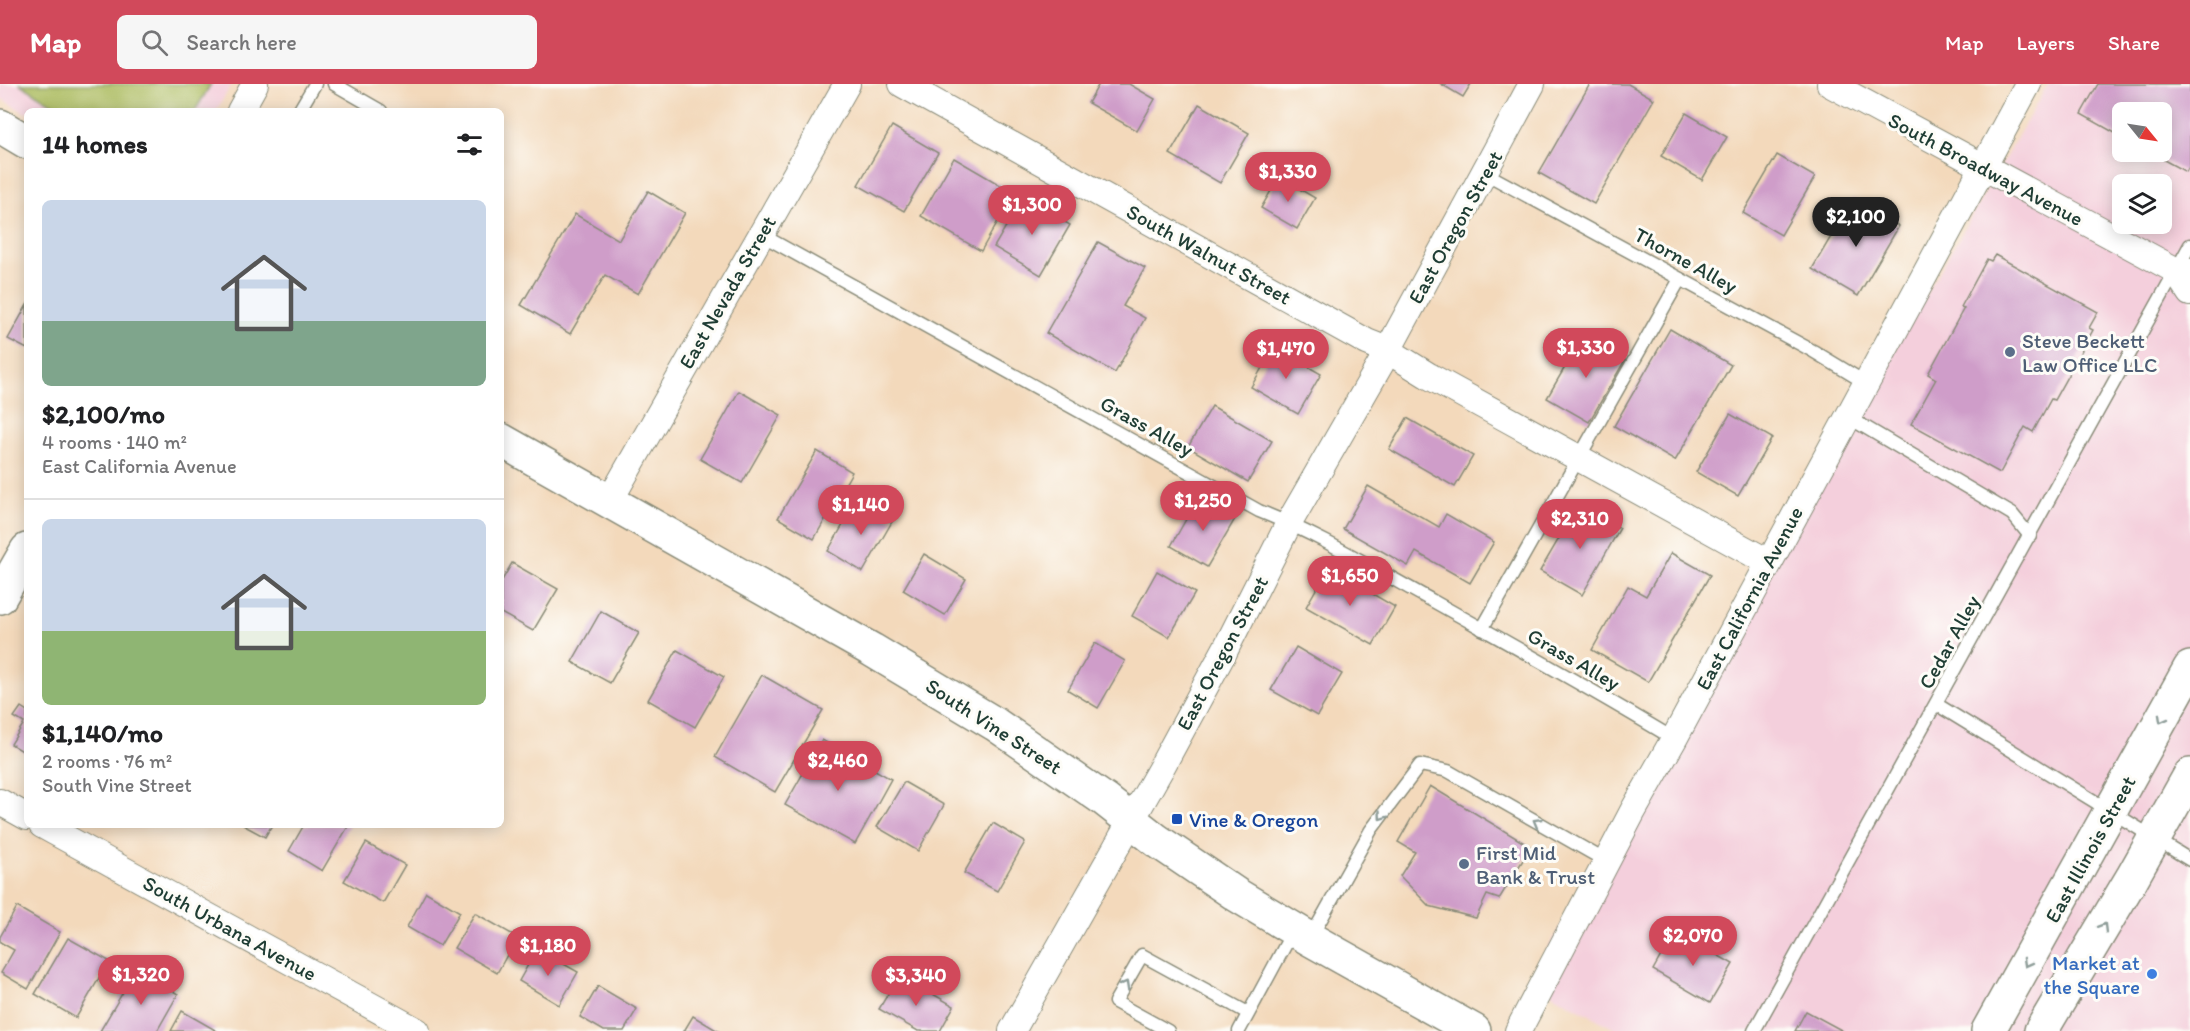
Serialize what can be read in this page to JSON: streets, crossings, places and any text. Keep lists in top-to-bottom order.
{
  "streets": {
    "main road": ["South Vine Street", "East Illinois Street"],
    "street": [
      "South Broadway Avenue",
      "East Oregon Street",
      "South Walnut Street",
      "East Nevada Street",
      "East California Avenue",
      "South Urbana Avenue"
    ],
    "lane": ["Thorne Alley", "Grass Alley", "Cedar Alley"]
  },
  "crossings": [
    ["South Broadway Avenue", "East California Avenue"],
    ["South Broadway Avenue", "Cedar Alley"],
    ["East Oregon Street", "South Walnut Street"],
    ["East Oregon Street", "Thorne Alley"],
    ["East Oregon Street", "Grass Alley"],
    ["East Oregon Street", "South Vine Street"],
    ["South Walnut Street", "East California Avenue"],
    ["Thorne Alley", "East California Avenue"],
    ["East Nevada Street", "Grass Alley"],
    ["East Nevada Street", "South Vine Street"],
    ["Grass Alley", "East California Avenue"]
  ],
  "places": {
    "other": ["Steve Beckett Law Office LLC", "First Mid Bank & Trust", "Market at the Square"],
    "transit": ["Vine & Oregon"]
  },
  "north": "bottom right",
  "page": {
    "header": "Map",
    "search": "Search here",
    "nav": ["Map", "Layers", "Share"],
    "heading": "14 homes",
    "price": [
      "$1,330",
      "$1,300",
      "$2,100",
      "$1,330",
      "$1,470",
      "$1,250",
      "$1,140",
      "$2,310",
      "$1,650",
      "$2,460",
      "$2,070",
      "$1,180",
      "$1,320",
      "$3,340"
    ],
    "list": [
      {
        "name": "$2,100/mo",
        "note": "4 rooms · 140 m² · East California Avenue"
      },
      {
        "name": "$1,140/mo",
        "note": "2 rooms · 76 m² · South Vine Street"
      }
    ]
  }
}
